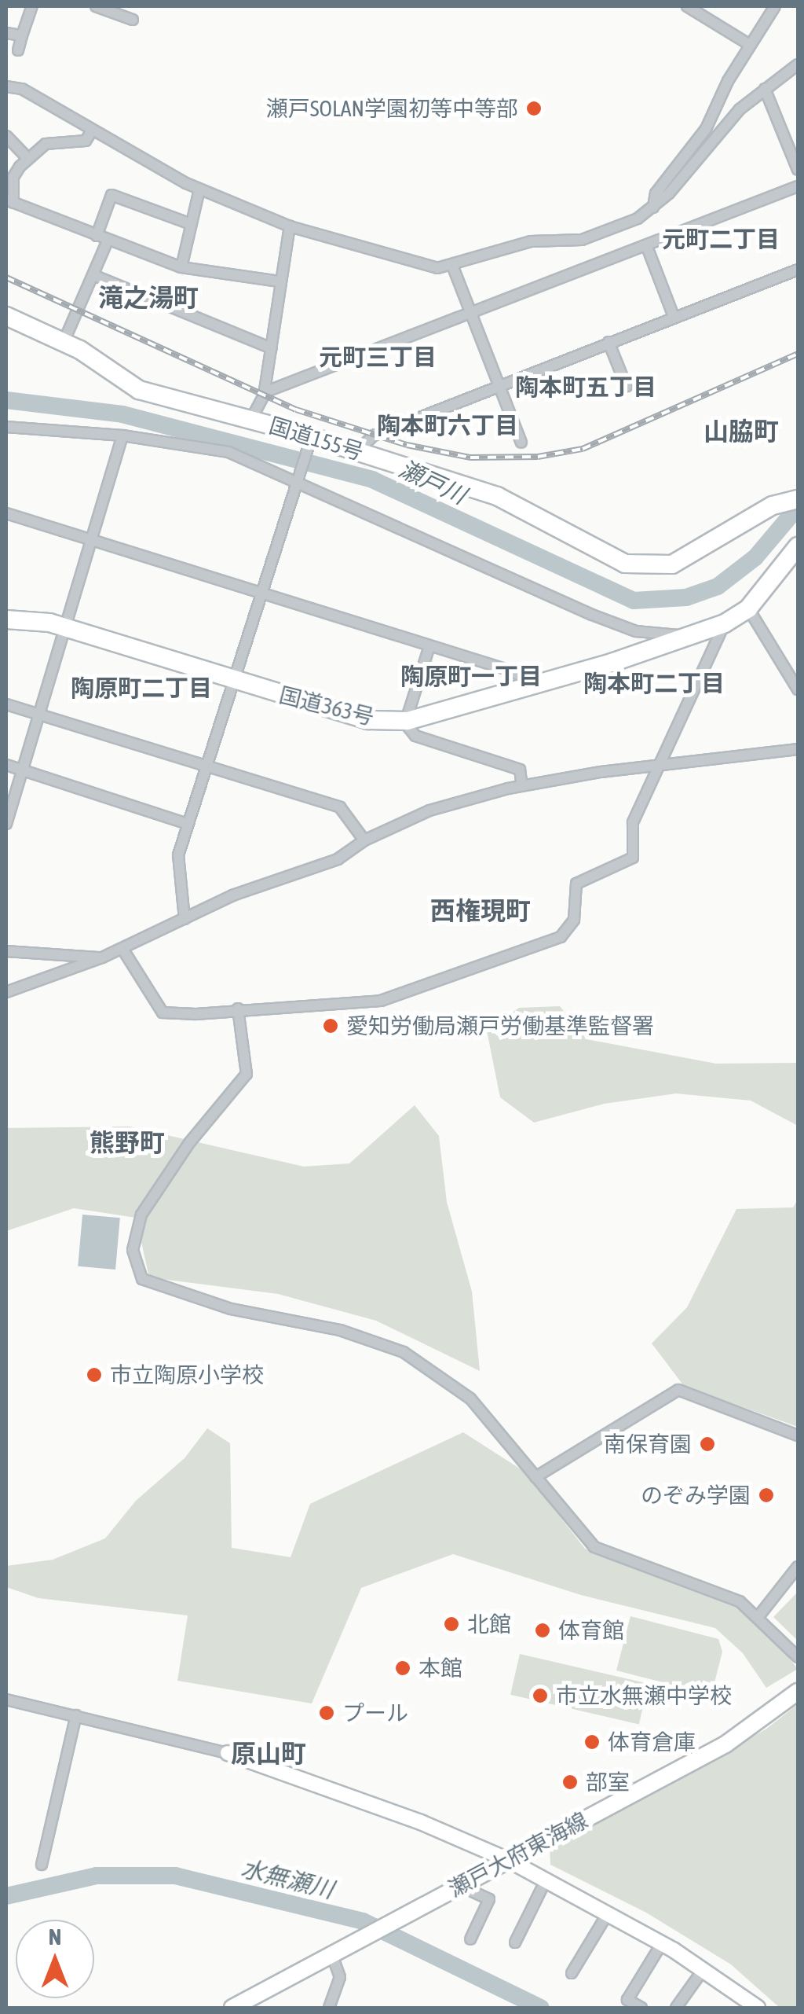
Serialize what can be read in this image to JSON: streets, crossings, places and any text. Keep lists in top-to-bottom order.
{
  "streets": {
    "highway": ["国道155号", "国道363号"],
    "main road": ["瀬戸大府東海線"]
  },
  "districts": [
    "元町二丁目",
    "滝之湯町",
    "元町三丁目",
    "陶本町五丁目",
    "陶本町六丁目",
    "山脇町",
    "陶原町一丁目",
    "陶本町二丁目",
    "陶原町二丁目",
    "西権現町",
    "熊野町",
    "原山町"
  ],
  "water": ["瀬戸川", "水無瀬川"],
  "places": [
    "瀬戸SOLAN学園初等中等部",
    "愛知労働局瀬戸労働基準監督署",
    "市立陶原小学校",
    "南保育園",
    "のぞみ学園",
    "北館",
    "体育館",
    "本館",
    "市立水無瀬中学校",
    "プール",
    "体育倉庫",
    "部室"
  ],
  "north": "top"
}
